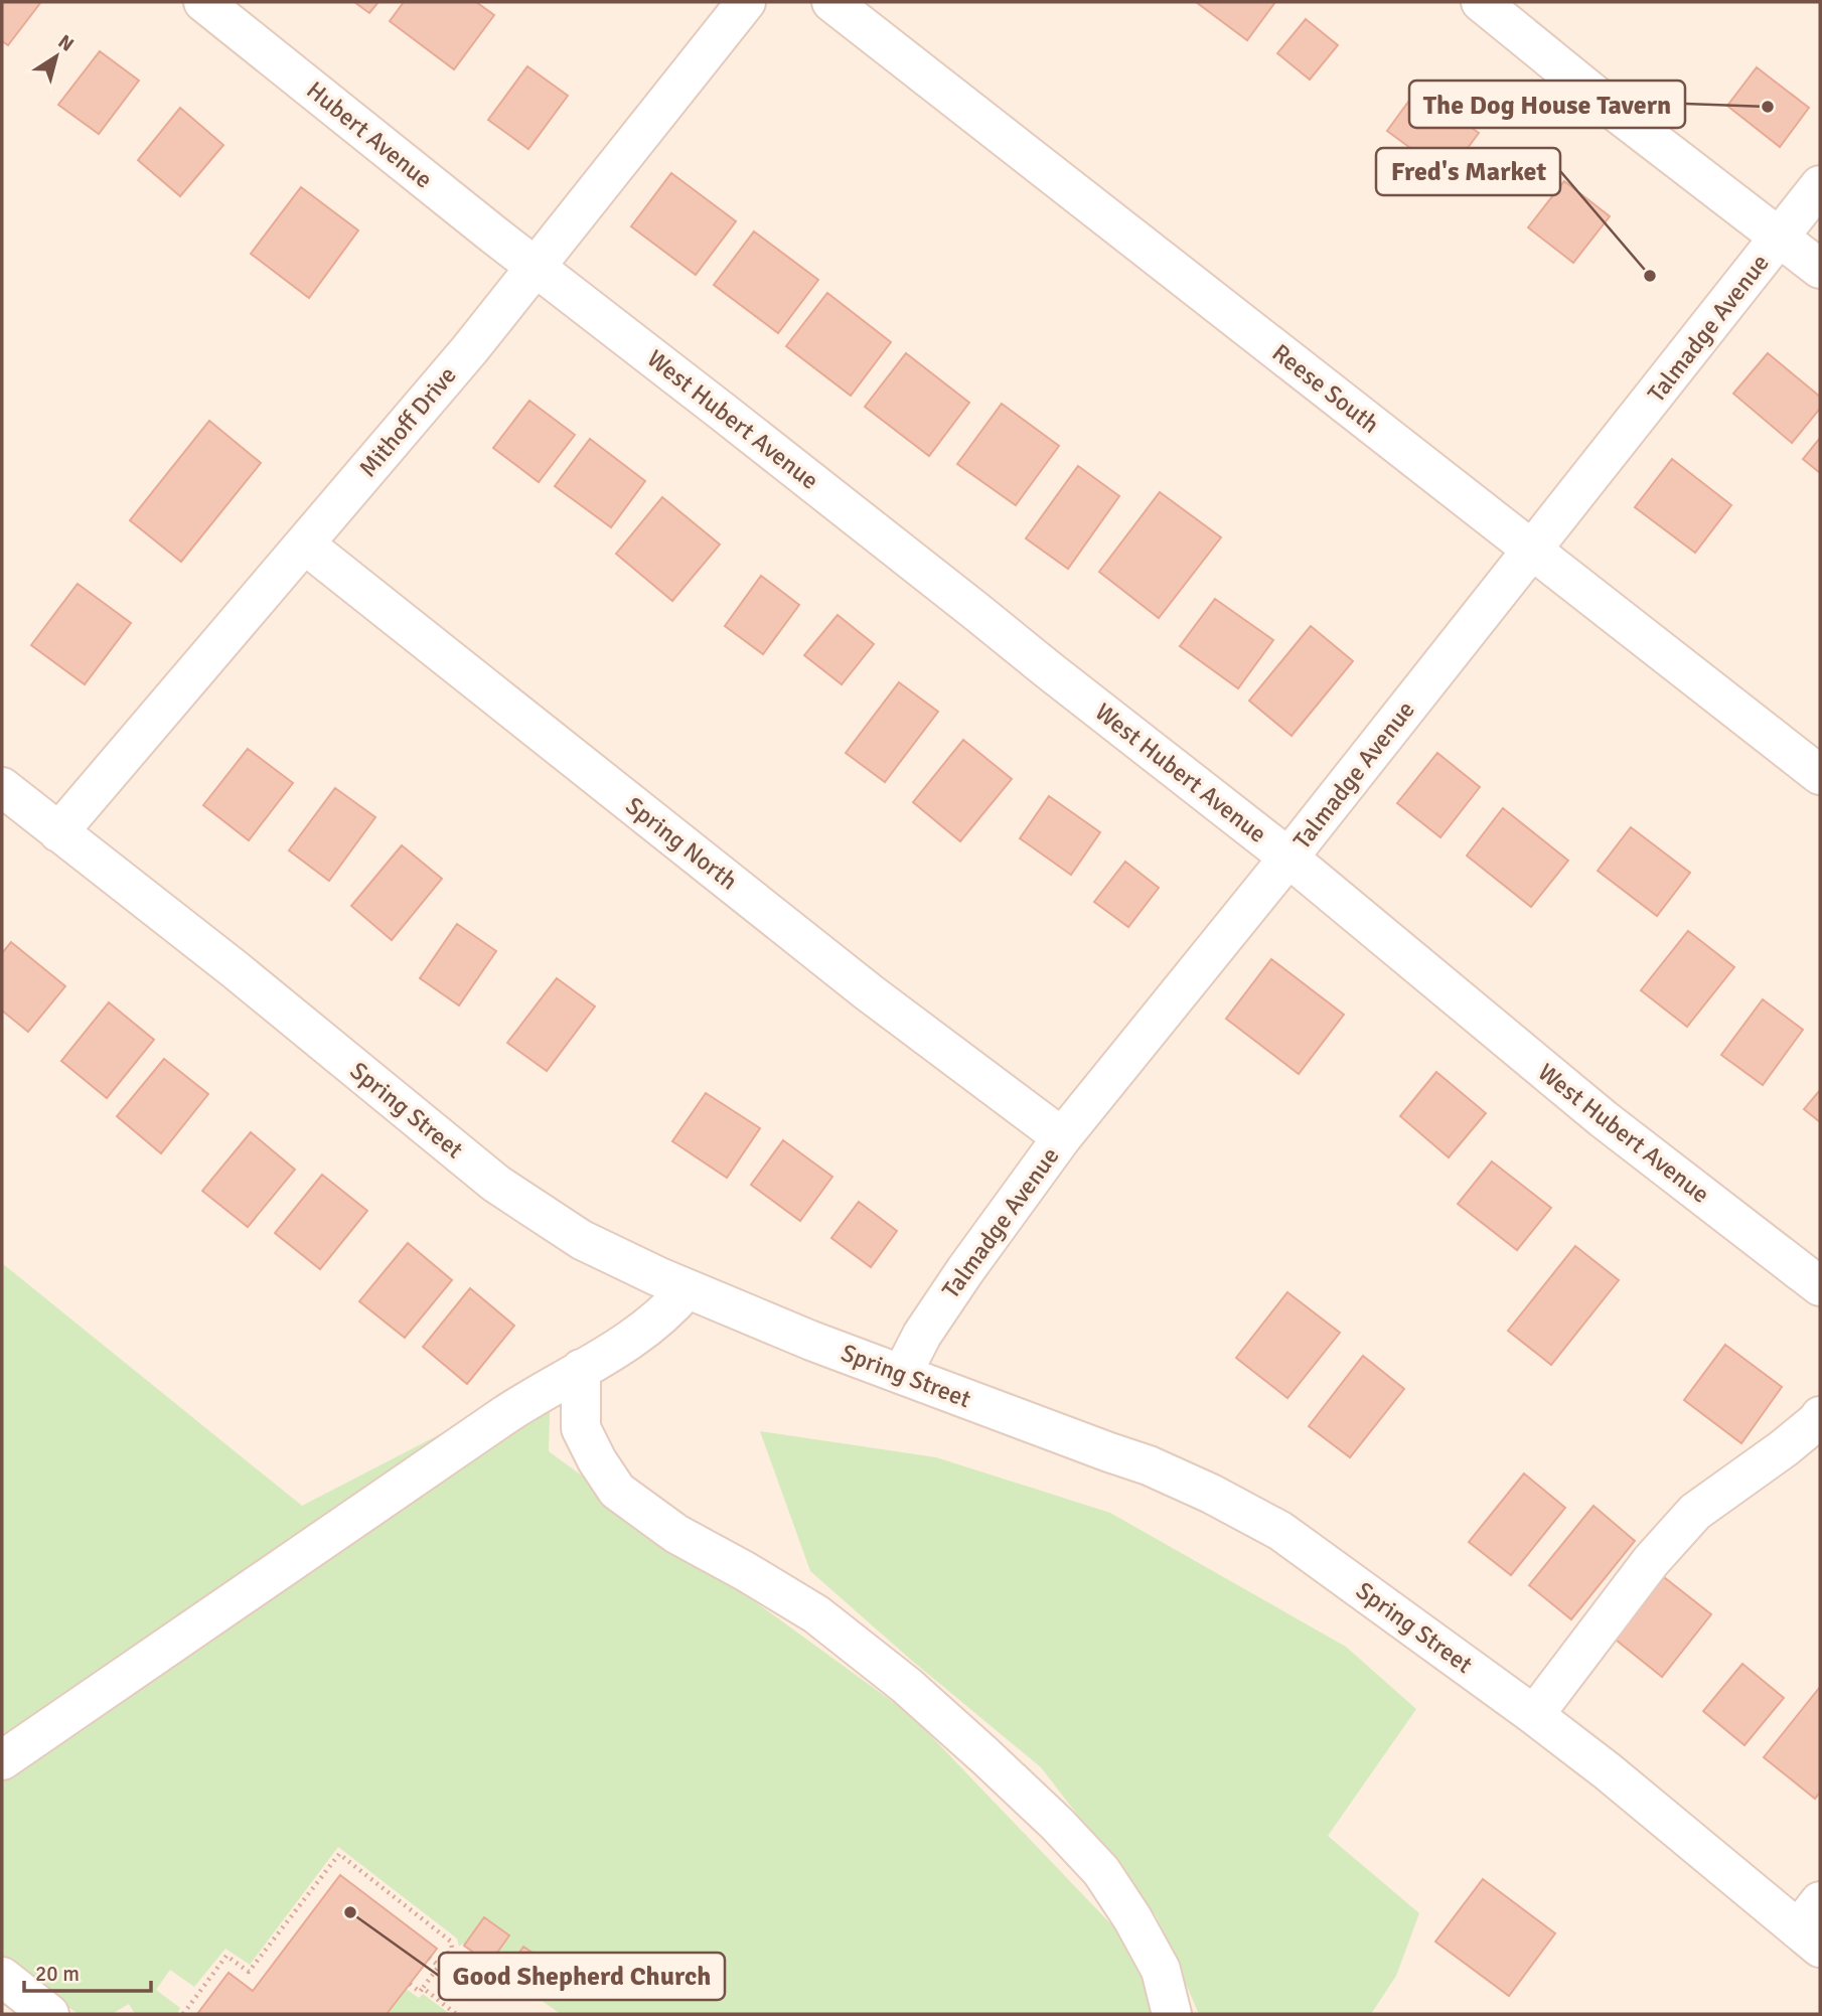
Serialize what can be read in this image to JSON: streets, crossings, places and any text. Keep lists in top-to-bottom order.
{
  "streets": {
    "street": [
      "Hubert Avenue",
      "Talmadge Avenue",
      "Reese South",
      "West Hubert Avenue",
      "Mithoff Drive",
      "Spring North",
      "Spring Street"
    ]
  },
  "crossings": [
    ["Hubert Avenue", "West Hubert Avenue"],
    ["Hubert Avenue", "Mithoff Drive"],
    ["Talmadge Avenue", "Reese South"],
    ["Talmadge Avenue", "West Hubert Avenue"],
    ["Talmadge Avenue", "Spring North"],
    ["Talmadge Avenue", "Spring Street"],
    ["West Hubert Avenue", "Mithoff Drive"],
    ["Mithoff Drive", "Spring North"],
    ["Mithoff Drive", "Spring Street"]
  ],
  "places": ["The Dog House Tavern", "Fred's Market", "Good Shepherd Church"],
  "scale_bar": "20 m",
  "north": "top right"
}
